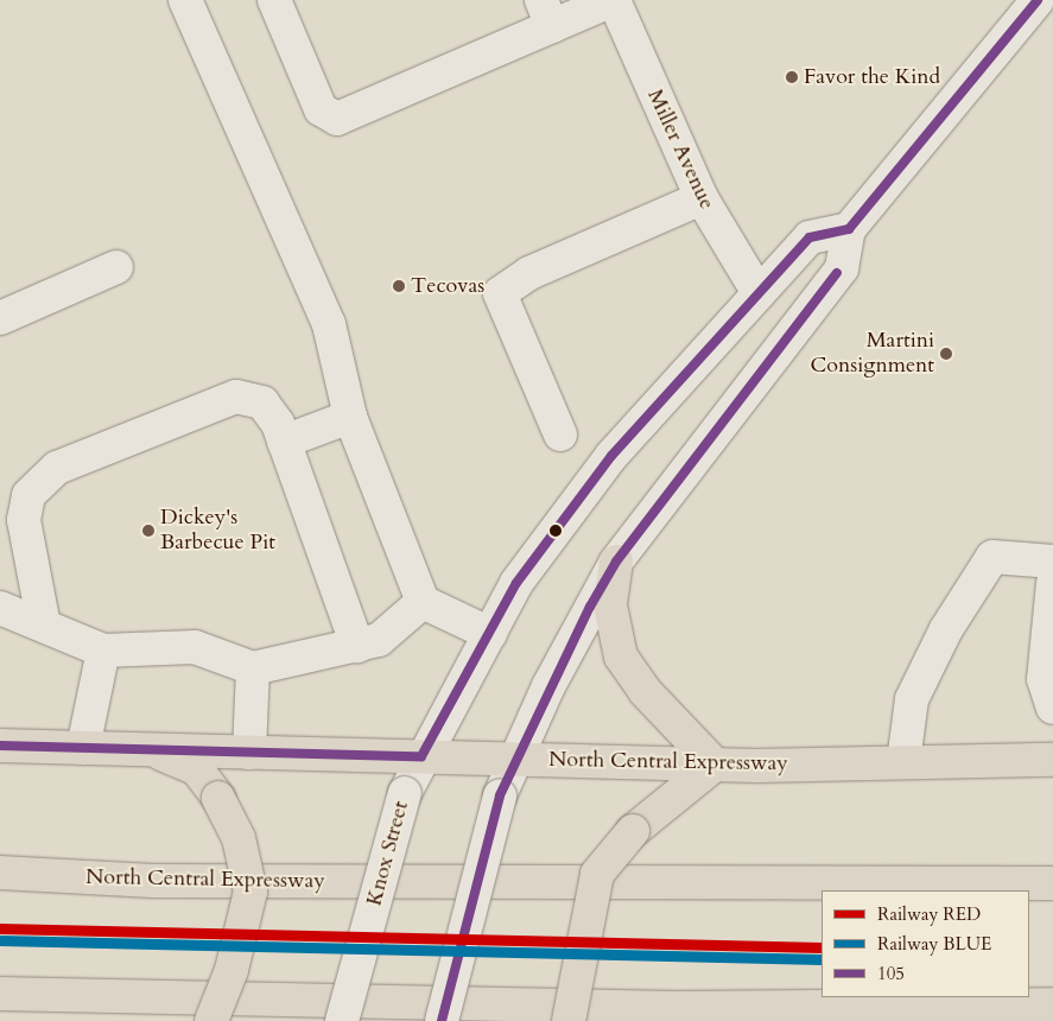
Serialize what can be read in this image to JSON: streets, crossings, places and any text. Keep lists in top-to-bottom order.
{
  "streets": {
    "main road": ["North Central Expressway"],
    "street": ["Miller Avenue", "Knox Street"]
  },
  "crossings": [
    ["Miller Avenue", "Knox Street"],
    ["North Central Expressway", "Knox Street"]
  ],
  "places": [
    "Favor the Kind",
    "Tecovas",
    "Martini Consignment",
    "Dickey's Barbecue Pit"
  ],
  "lines": ["transit line 105", "rail line RED", "rail line BLUE"],
  "legend": ["Railway RED", "Railway BLUE", "105"]
}
